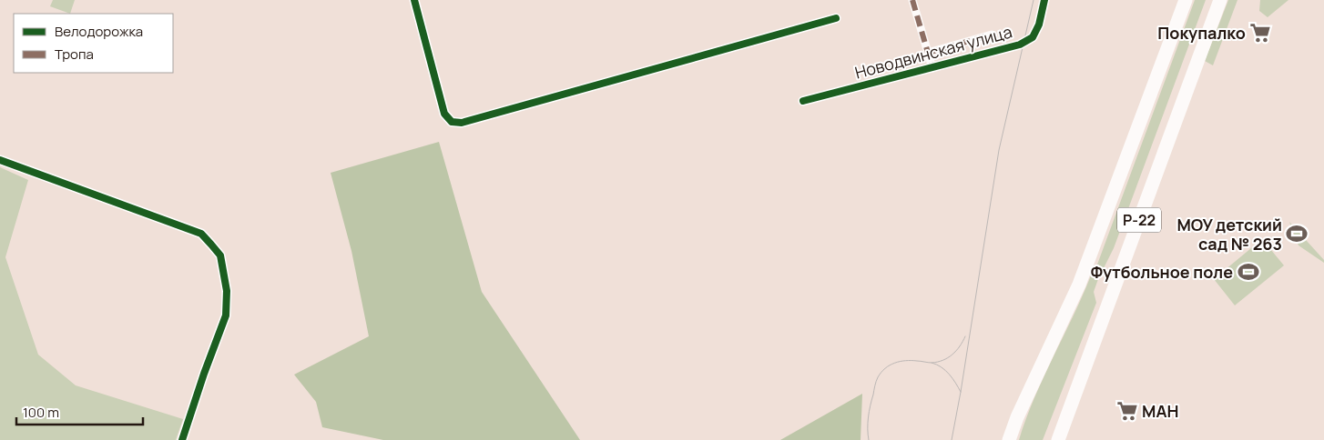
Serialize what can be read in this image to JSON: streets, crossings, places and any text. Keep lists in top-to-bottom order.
{
  "streets": {
    "highway": ["Р-22"],
    "street": ["Новодвинская улица"]
  },
  "places": {
    "supermarket": ["Покупалко", "МАН"],
    "sports": ["МОУ детский сад № 263", "Футбольное поле"]
  },
  "legend": ["Велодорожка", "Тропа"],
  "scale_bar": "100 m"
}
